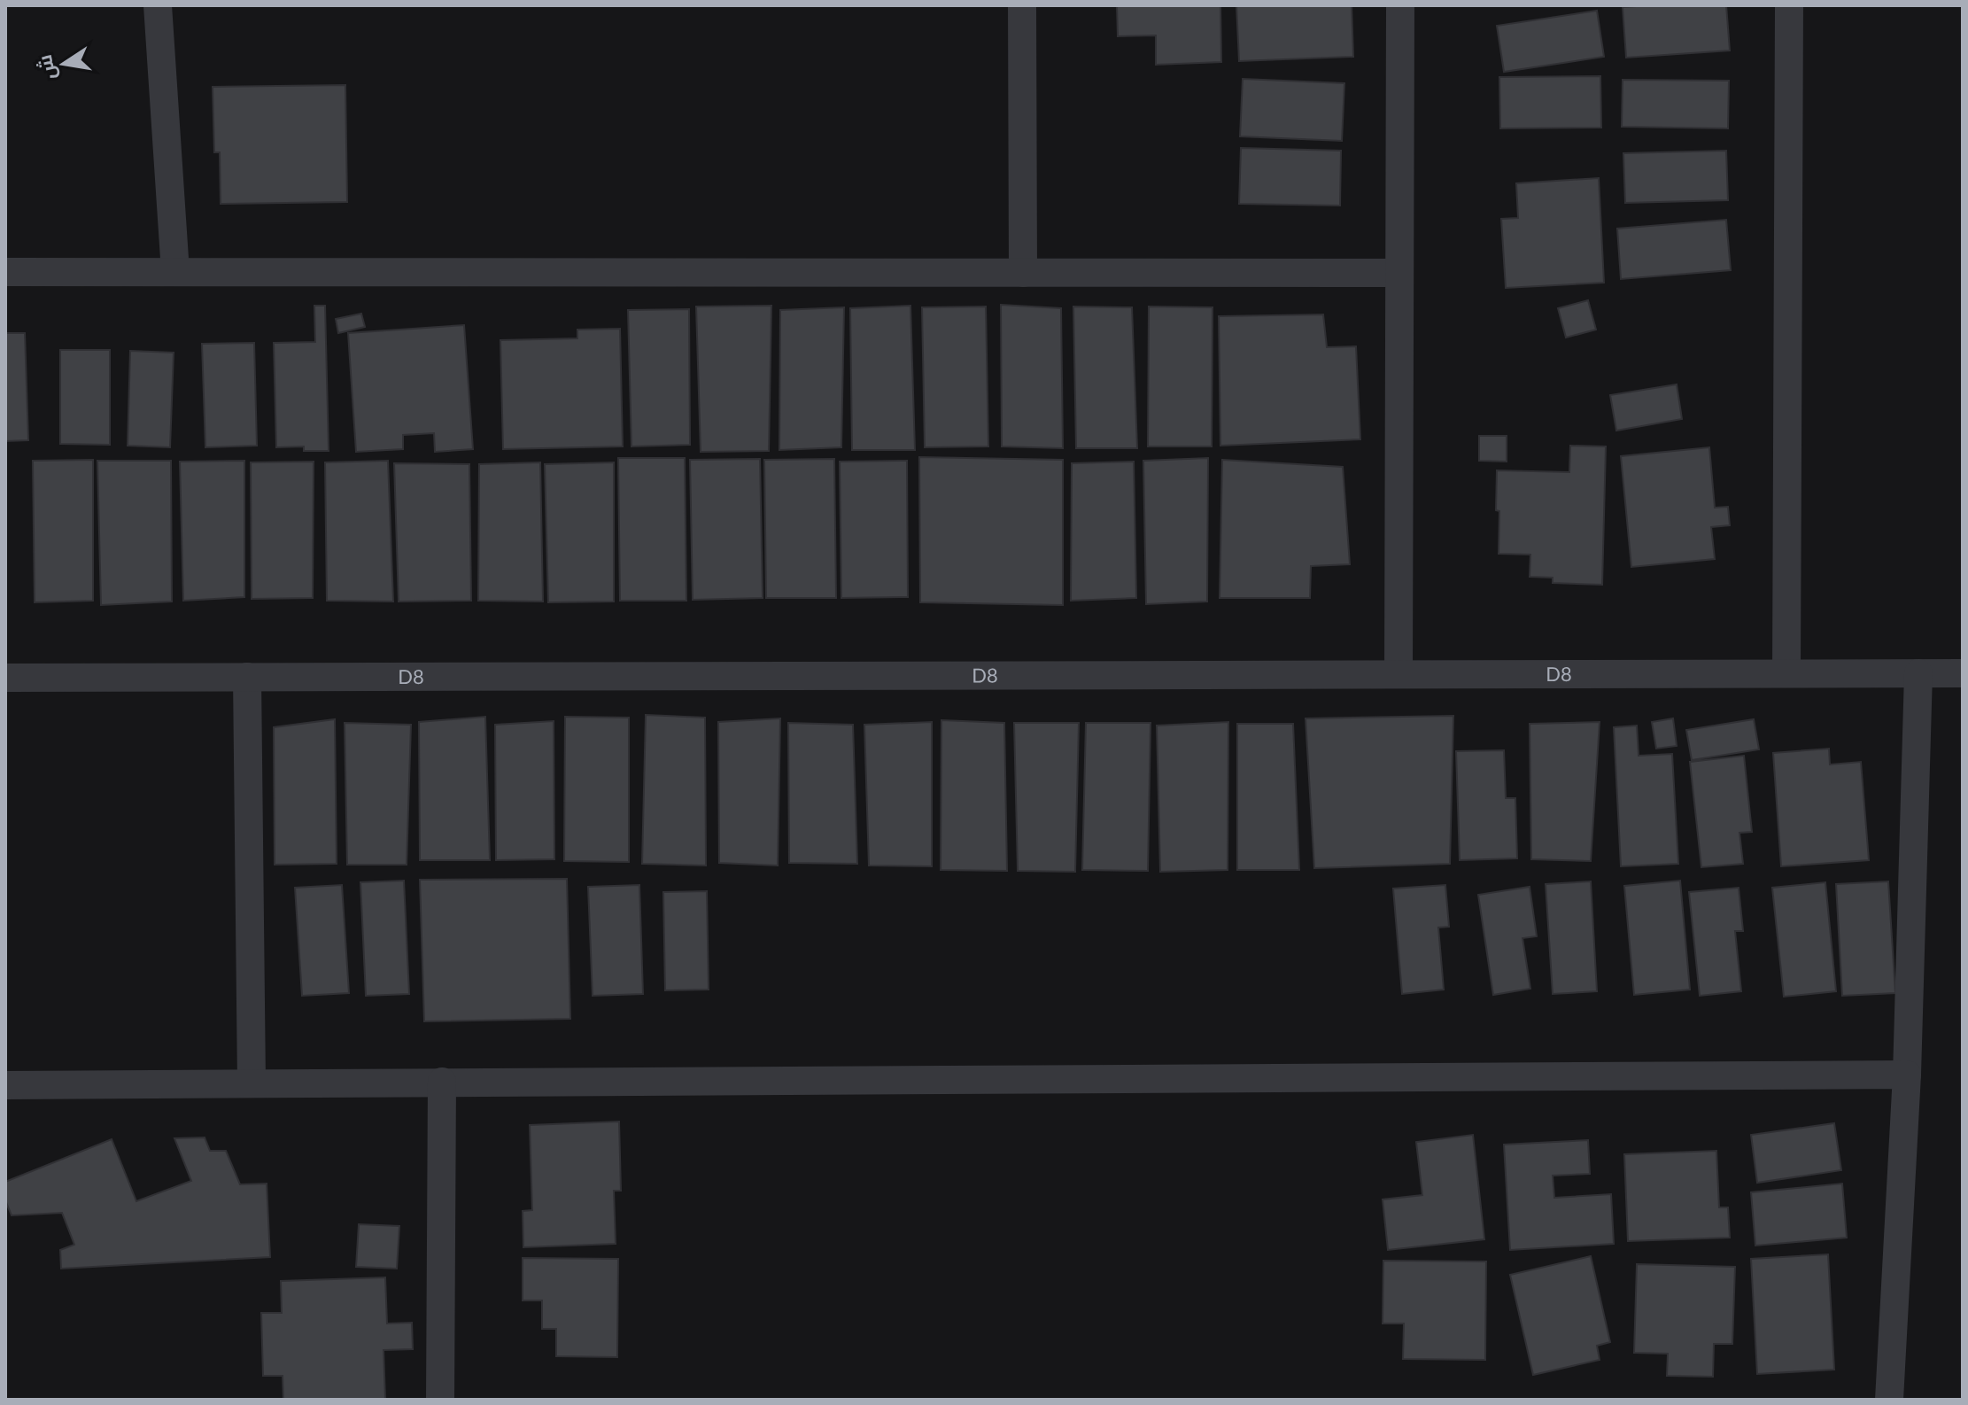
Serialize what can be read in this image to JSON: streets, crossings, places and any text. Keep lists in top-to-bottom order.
{
  "streets": {
    "street": ["D8"]
  },
  "north": "left"
}
